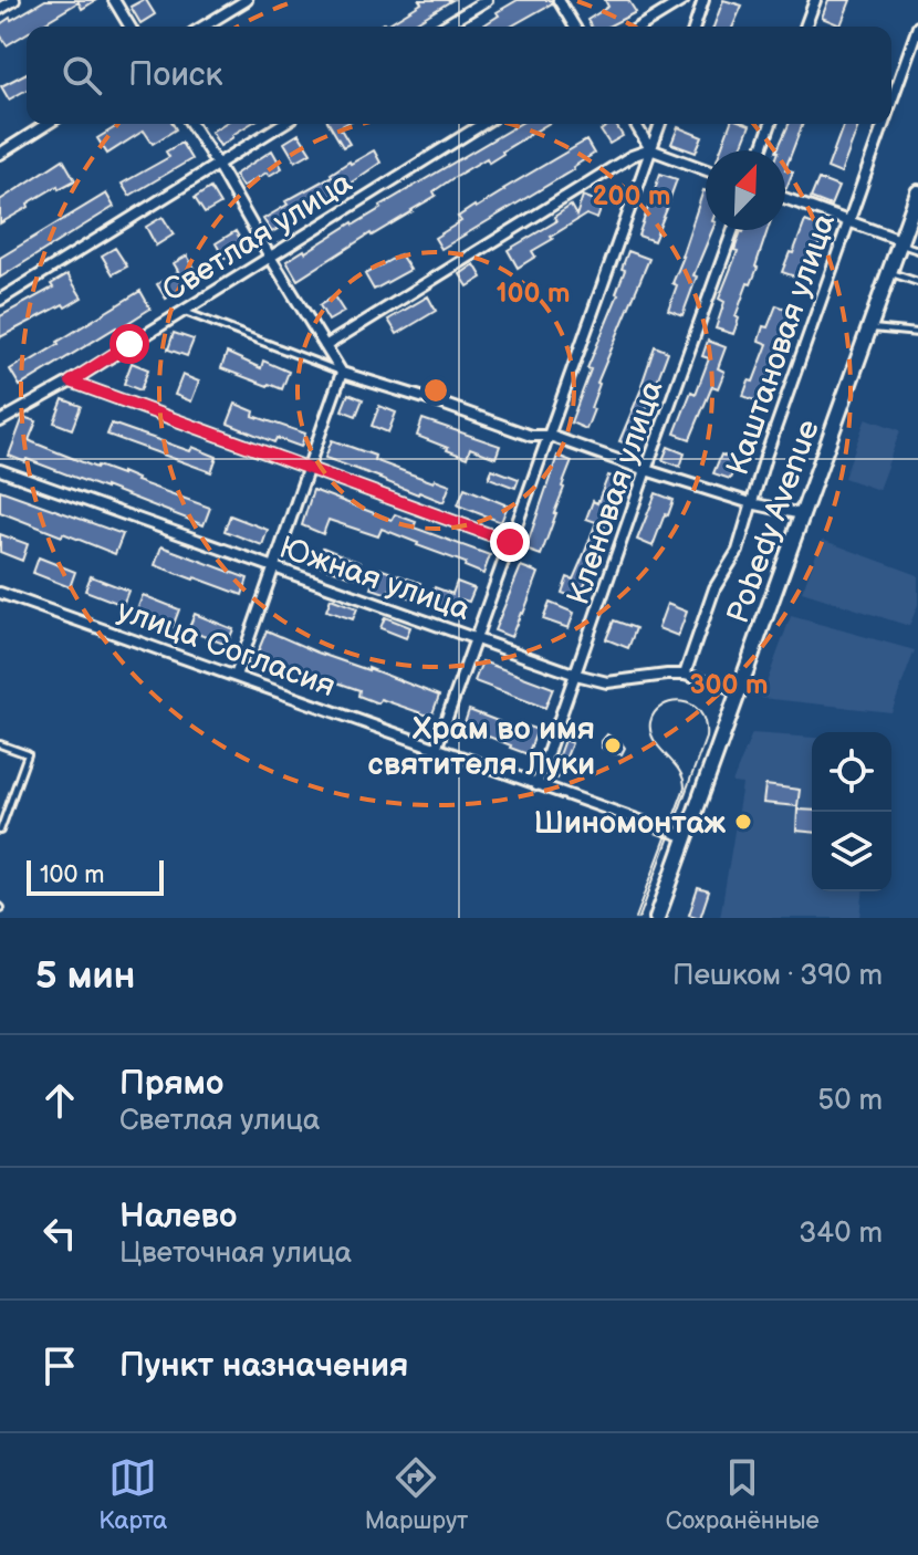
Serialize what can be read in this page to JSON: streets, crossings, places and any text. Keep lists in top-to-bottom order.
{
  "streets": {
    "main road": ["Pobedy Avenue"],
    "street": [
      "Светлая улица",
      "Каштановая улица",
      "Кленовая улица",
      "Южная улица",
      "улица Согласия"
    ]
  },
  "crossings": [
    ["Каштановая улица", "Южная улица"],
    ["Кленовая улица", "Южная улица"],
    ["Кленовая улица", "улица Согласия"],
    ["Pobedy Avenue", "Южная улица"],
    ["Pobedy Avenue", "улица Согласия"]
  ],
  "places": ["Храм во имя святителя Луки", "Шиномонтаж"],
  "scale_bar": "100 m",
  "north": "top right",
  "page": {
    "search": "Поиск",
    "scale": "100 m",
    "heading": ["5 мин", "Пешком · 390 m"],
    "list": [
      ["Прямо", "Светлая улица", "50 m"],
      ["Налево", "Цветочная улица", "340 m"],
      "Пункт назначения"
    ],
    "nav": ["Карта", "Маршрут", "Сохранённые"]
  },
  "rings": ["200 m", "100 m", "300 m"]
}
